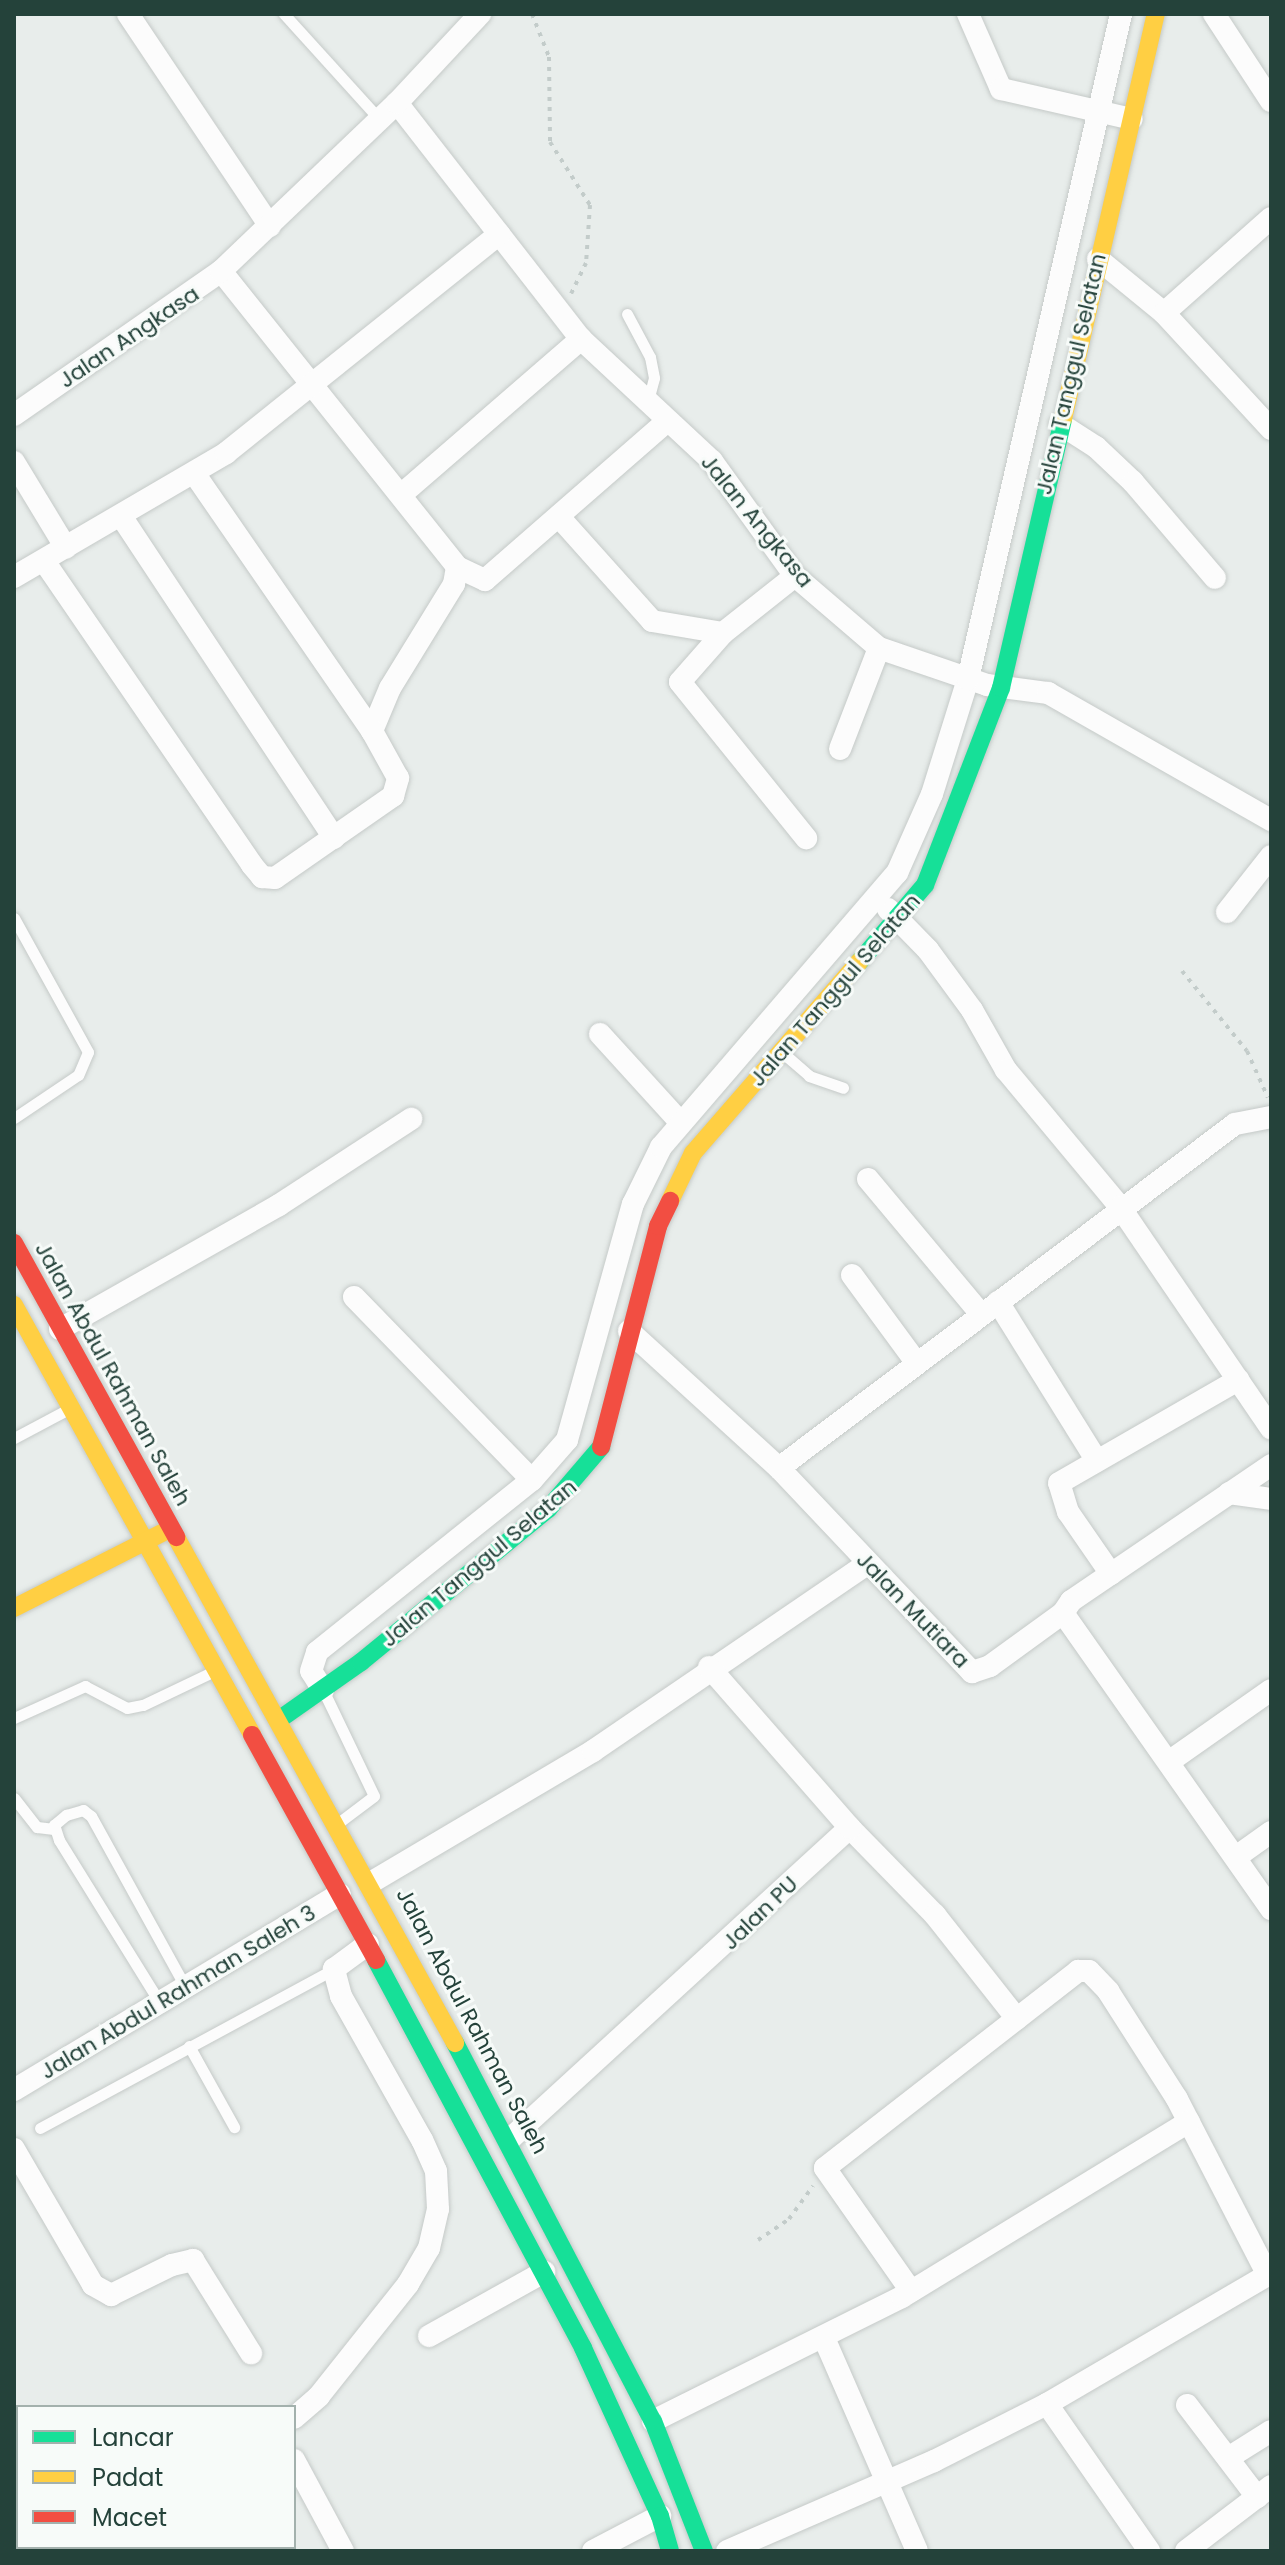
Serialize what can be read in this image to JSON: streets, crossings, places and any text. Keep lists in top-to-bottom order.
{
  "streets": {
    "main road": ["Jalan Tanggul Selatan", "Jalan Abdul Rahman Saleh"],
    "street": [
      "Jalan Angkasa",
      "Jalan Mutiara",
      "Jalan PU",
      "Jalan Abdul Rahman Saleh 3"
    ]
  },
  "crossings": [
    ["Jalan Angkasa", "Jalan Tanggul Selatan"],
    ["Jalan Tanggul Selatan", "Jalan Abdul Rahman Saleh"],
    ["Jalan Tanggul Selatan", "Jalan Mutiara"],
    ["Jalan Abdul Rahman Saleh", "Jalan PU"]
  ],
  "legend": ["Lancar", "Padat", "Macet"]
}
